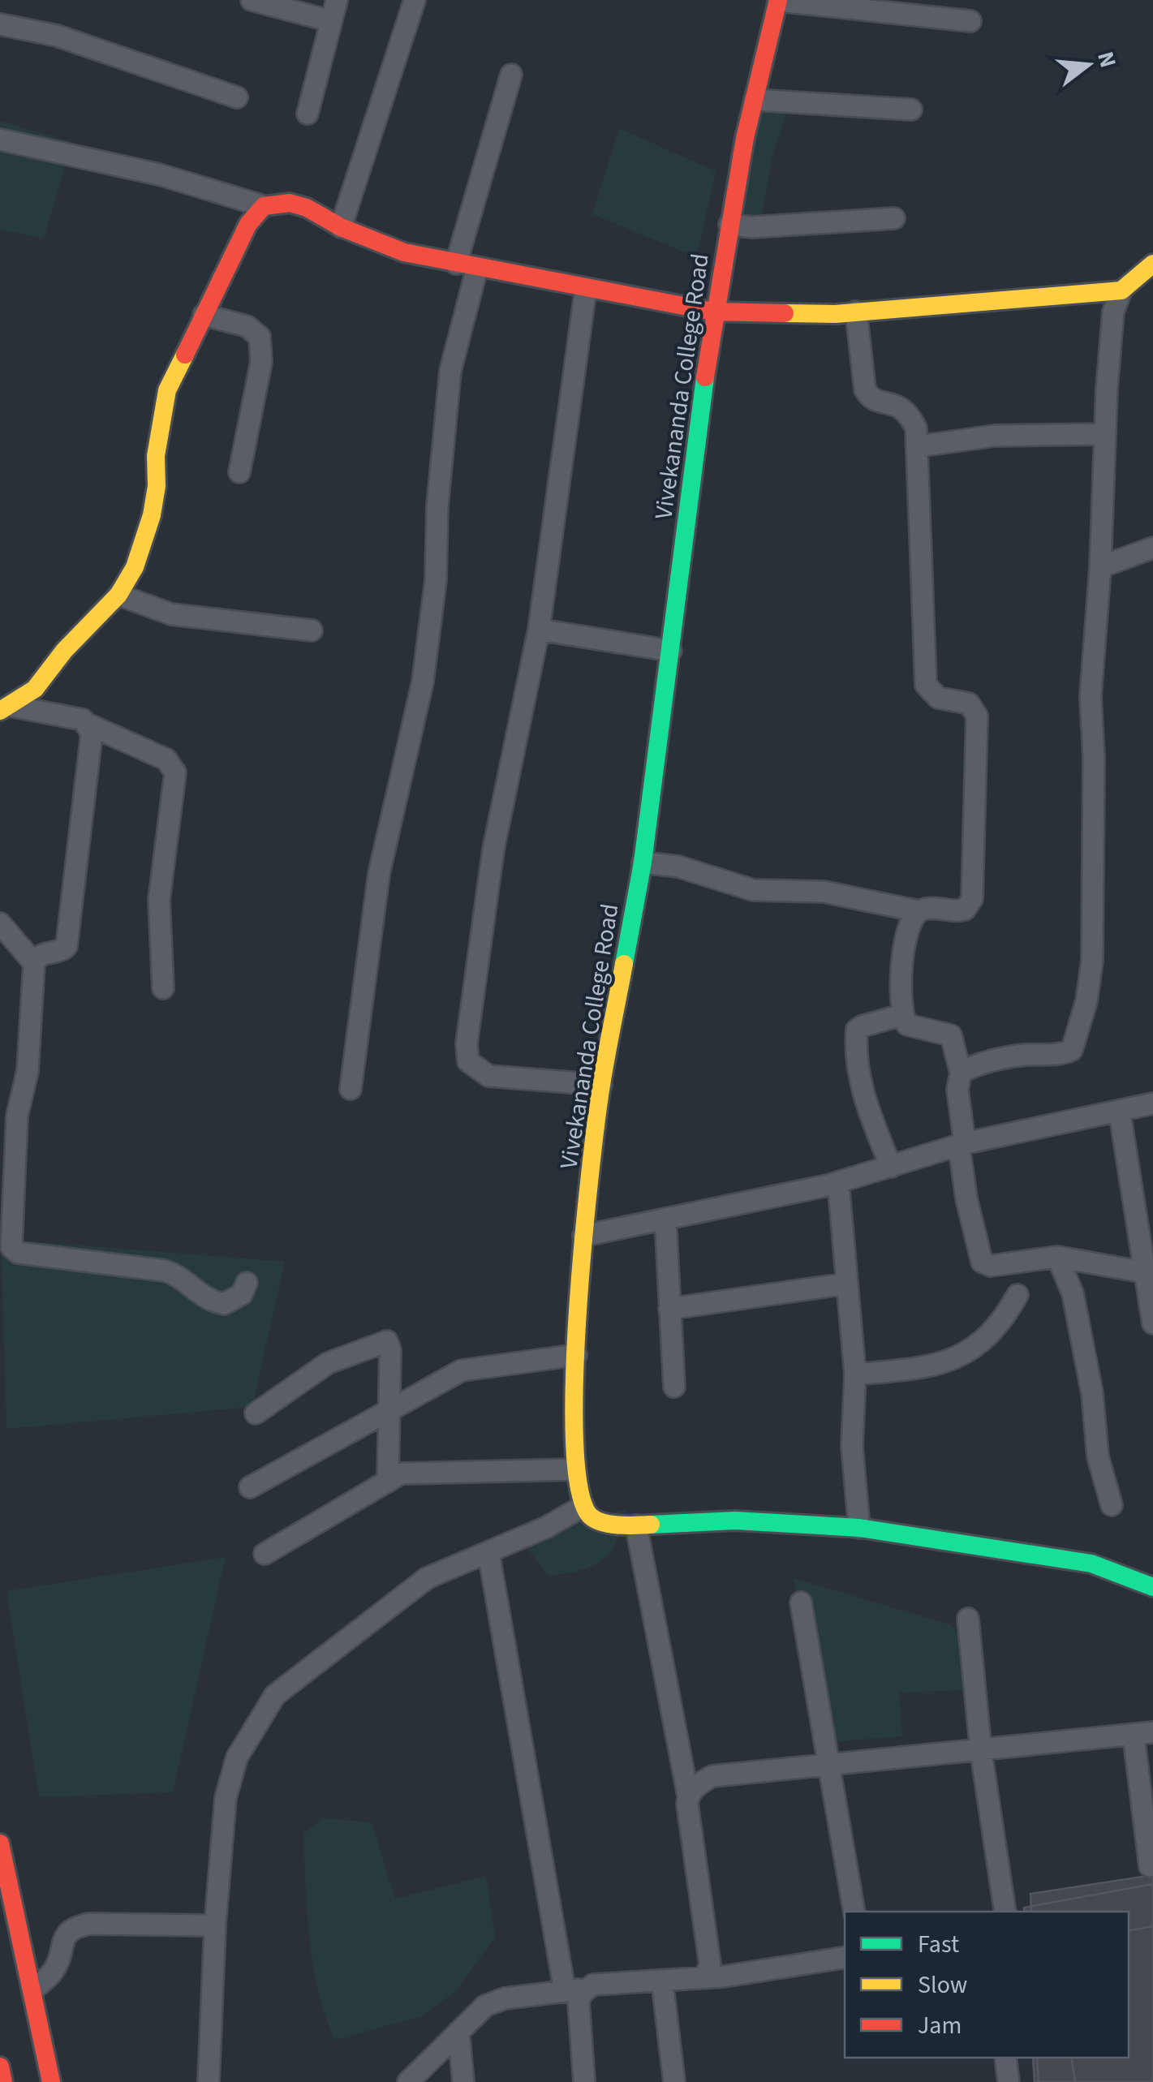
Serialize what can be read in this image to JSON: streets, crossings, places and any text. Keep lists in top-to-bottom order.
{
  "streets": {
    "main road": ["Vivekananda College Road"]
  },
  "legend": ["Fast", "Slow", "Jam"],
  "north": "right"
}
